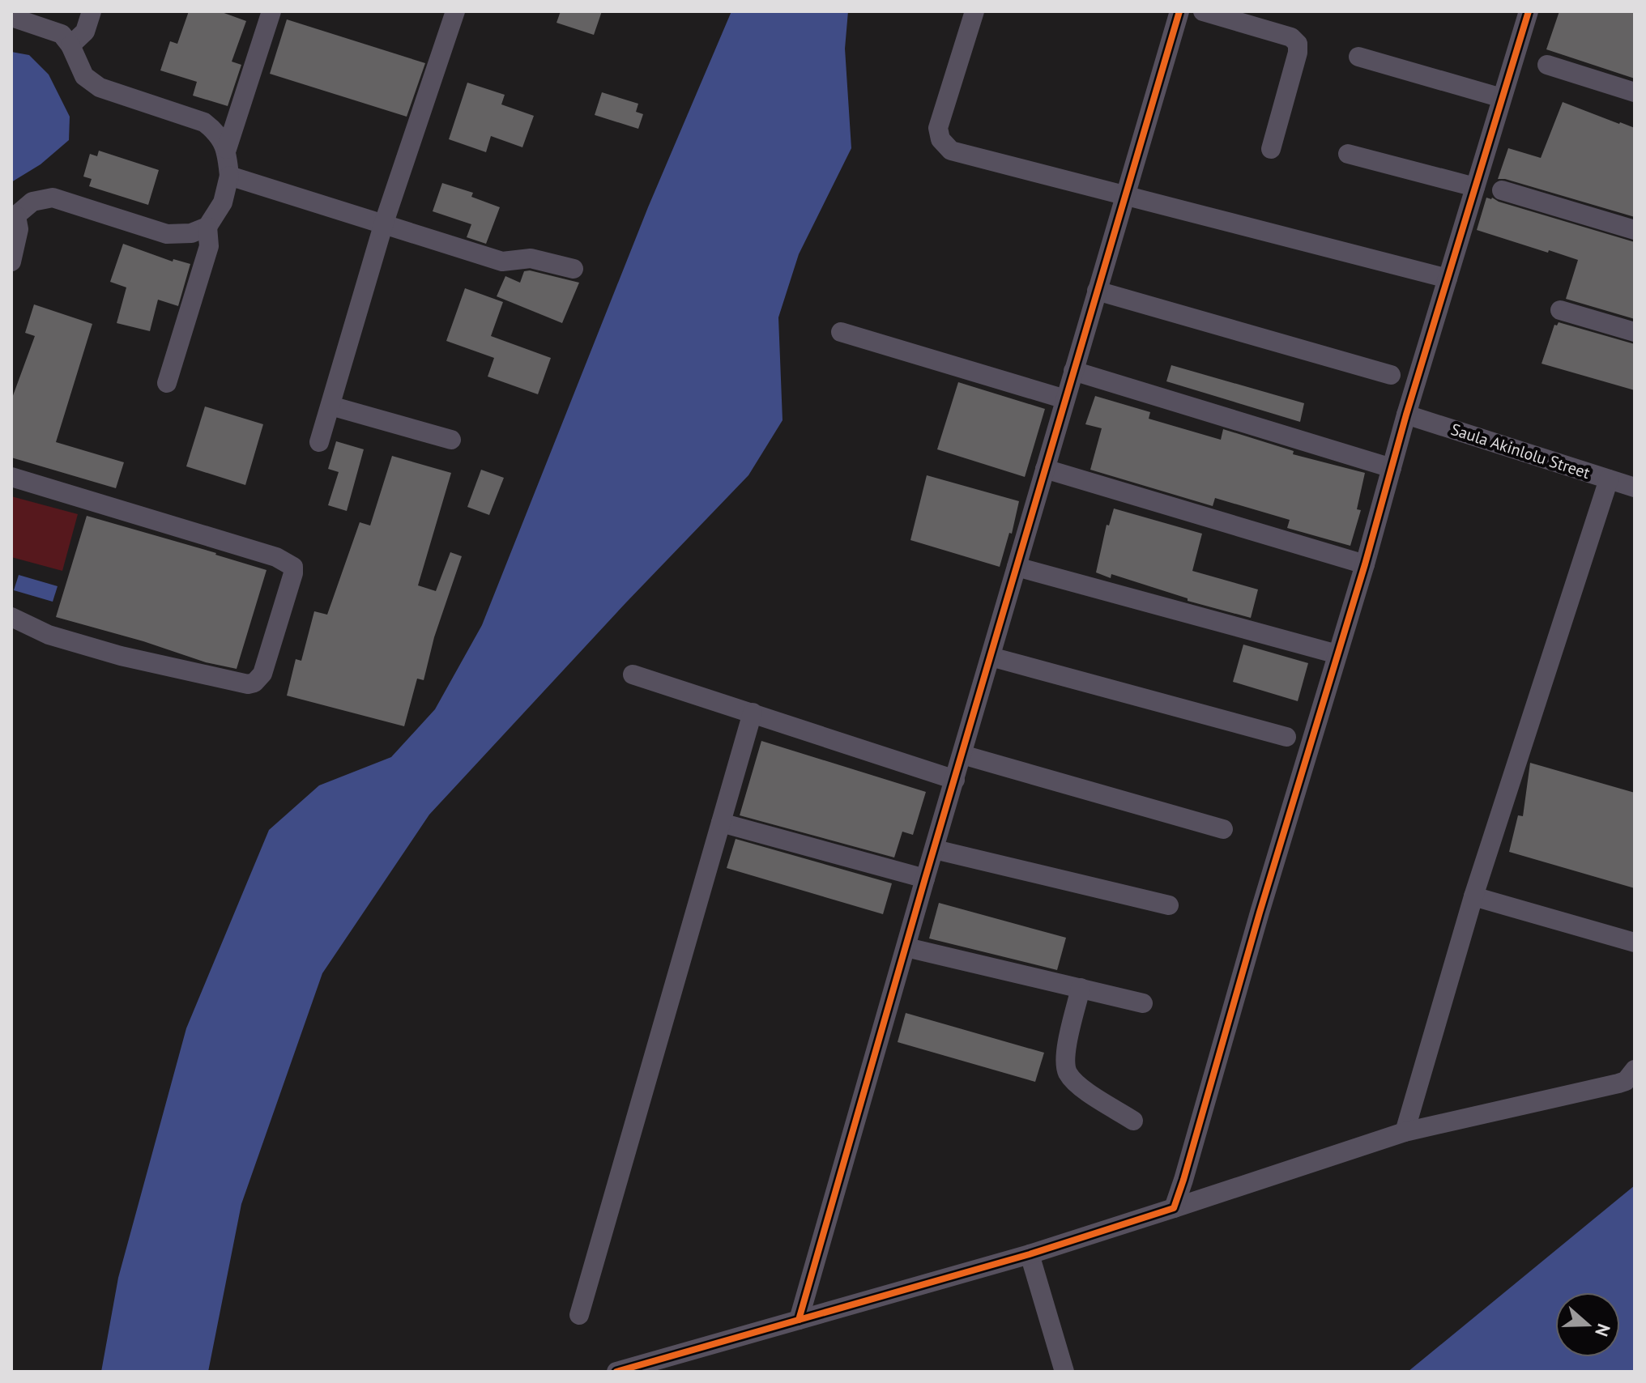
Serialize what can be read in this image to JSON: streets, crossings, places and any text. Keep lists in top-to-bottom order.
{
  "streets": {
    "street": ["Saula Akinlolu Street"]
  },
  "north": "right"
}
